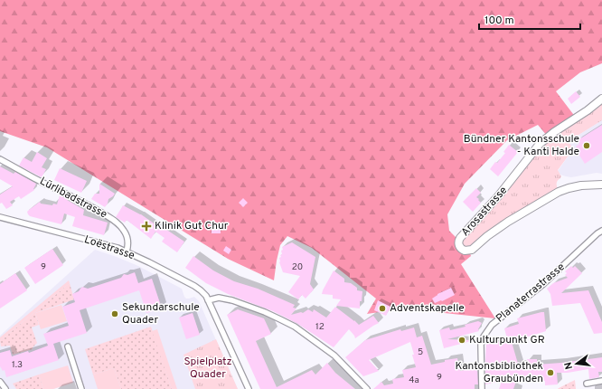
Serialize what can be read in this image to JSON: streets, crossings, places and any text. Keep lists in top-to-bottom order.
{
  "streets": {
    "main road": ["Arosastrasse"],
    "street": ["Lürlibadstrasse", "Loëstrasse", "Planaterrastrasse"]
  },
  "crossings": [
    ["Lürlibadstrasse", "Loëstrasse"]
  ],
  "parks": ["Spielplatz Quader"],
  "places": {
    "other": [
      "Bündner Kantonsschule - Kanti Halde",
      "Adventskapelle",
      "Sekundarschule Quader",
      "Kulturpunkt GR",
      "Kantonsbibliothek Graubünden"
    ],
    "health": ["Klinik Gut Chur"]
  },
  "house_numbers": [
    "9",
    "20",
    "12",
    "5",
    "1.3",
    "9",
    "4a"
  ],
  "scale_bar": "100 m",
  "north": "left"
}
